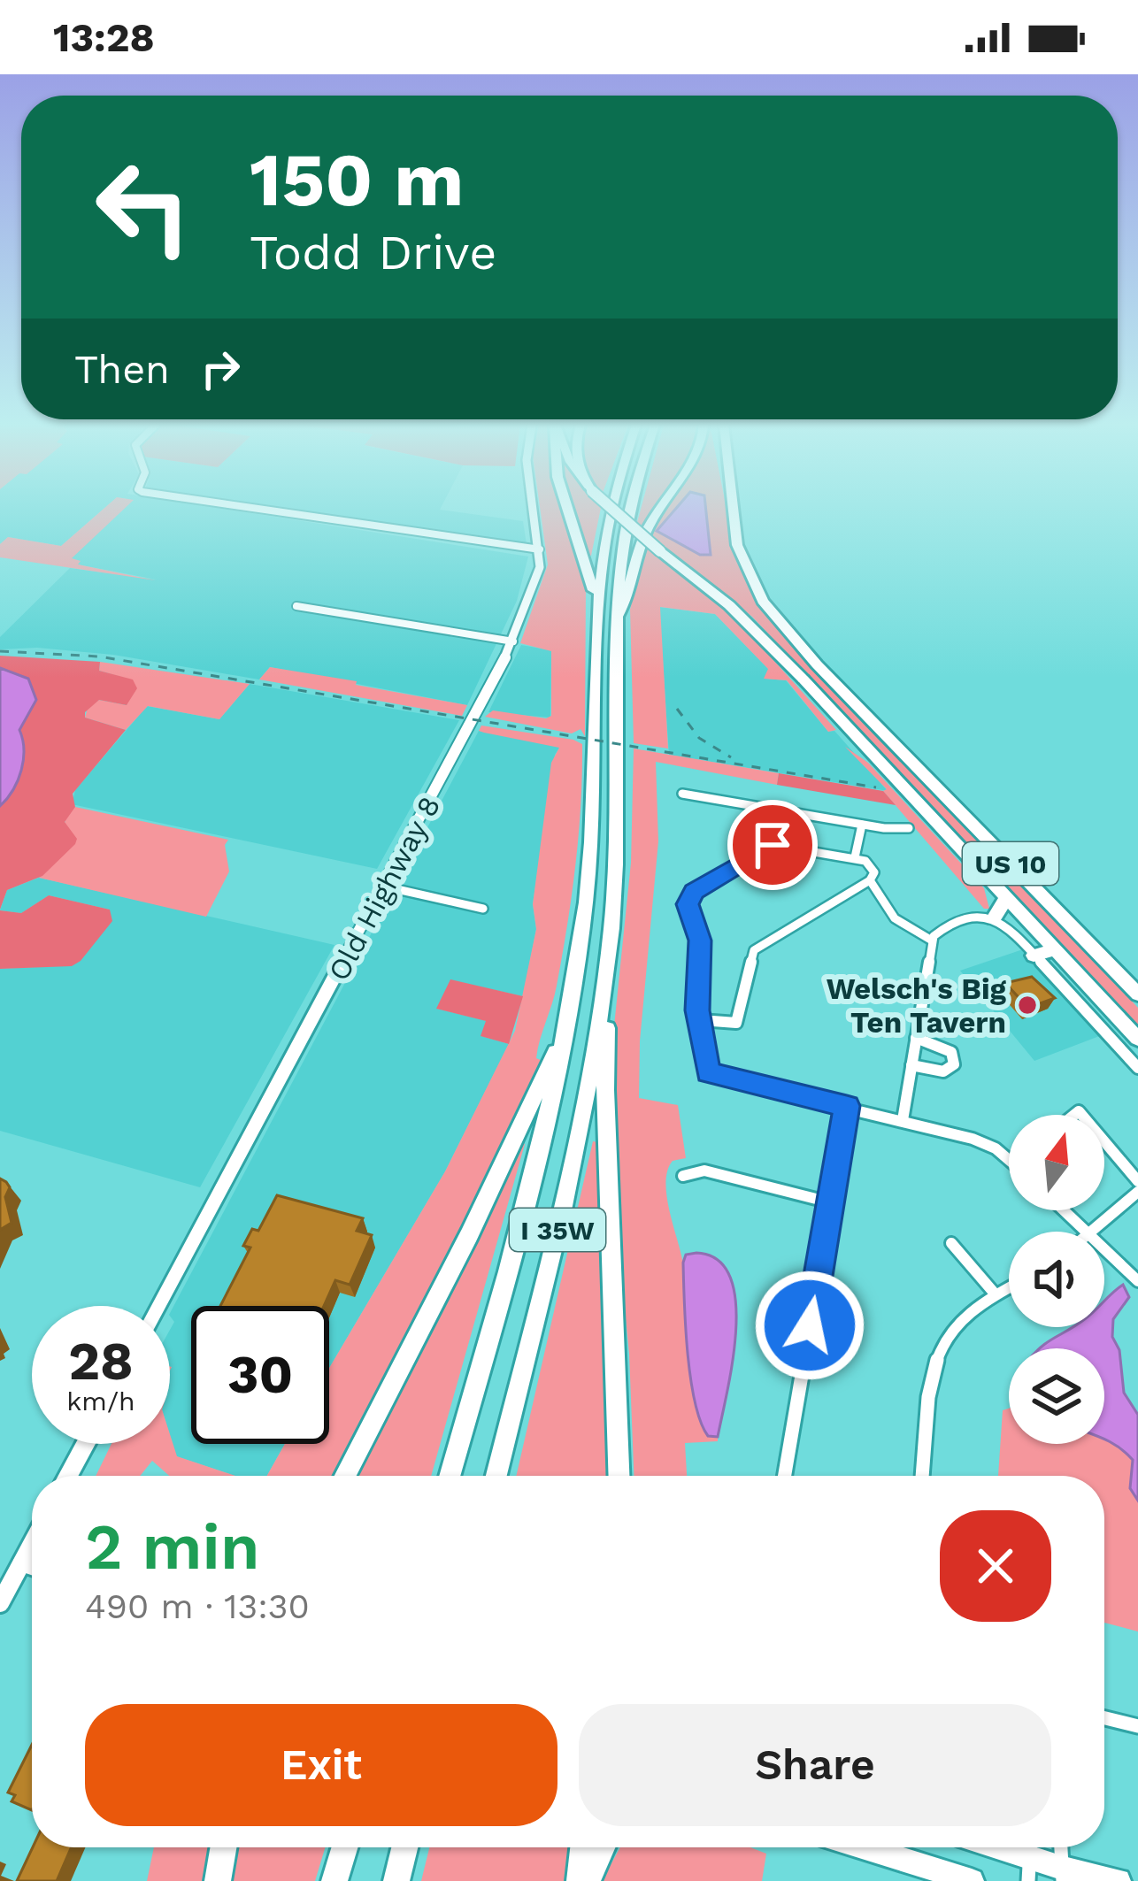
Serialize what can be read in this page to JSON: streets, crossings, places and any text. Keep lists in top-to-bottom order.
{
  "streets": {
    "highway": ["US 10", "I 35W"],
    "street": ["Old Highway 8"]
  },
  "places": ["Welsch's Big Ten Tavern"],
  "north": "top",
  "page": {
    "status": "13:28",
    "turn": ["150 m", "Todd Drive"],
    "then": "Then",
    "speed": "28 km/h",
    "limit": "30",
    "heading": ["2 min", "490 m · 13:30"],
    "buttons": ["Exit", "Share"]
  }
}
